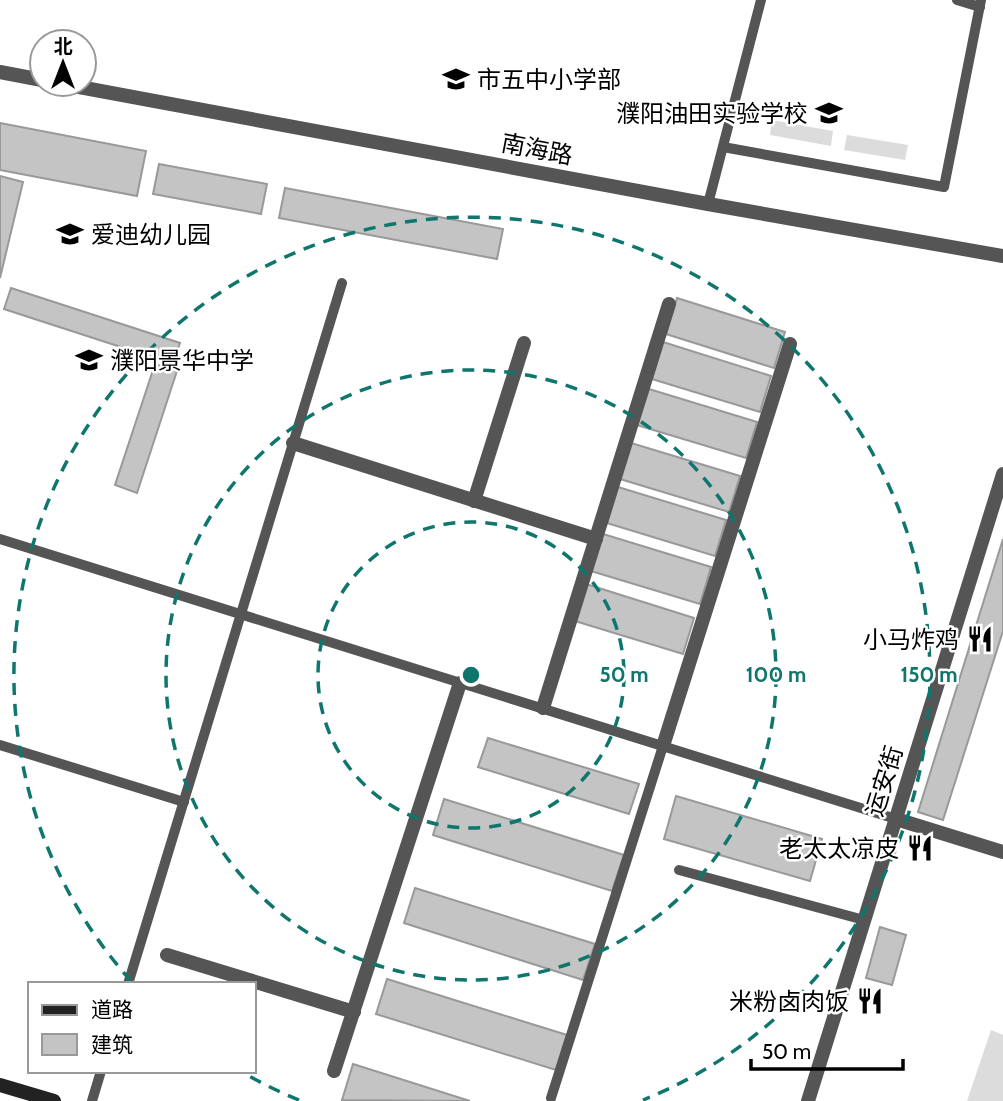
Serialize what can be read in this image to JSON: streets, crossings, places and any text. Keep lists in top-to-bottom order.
{
  "streets": {
    "street": ["南海路", "运安街"]
  },
  "places": {
    "school or university": [
      "市五中小学部",
      "濮阳油田实验学校",
      "爱迪幼儿园",
      "濮阳景华中学"
    ],
    "restaurant": ["小马炸鸡", "老太太凉皮", "米粉卤肉饭"]
  },
  "legend": ["道路", "建筑"],
  "scale_bar": "50 m",
  "north": "top",
  "rings": ["50 m", "100 m", "150 m"]
}
